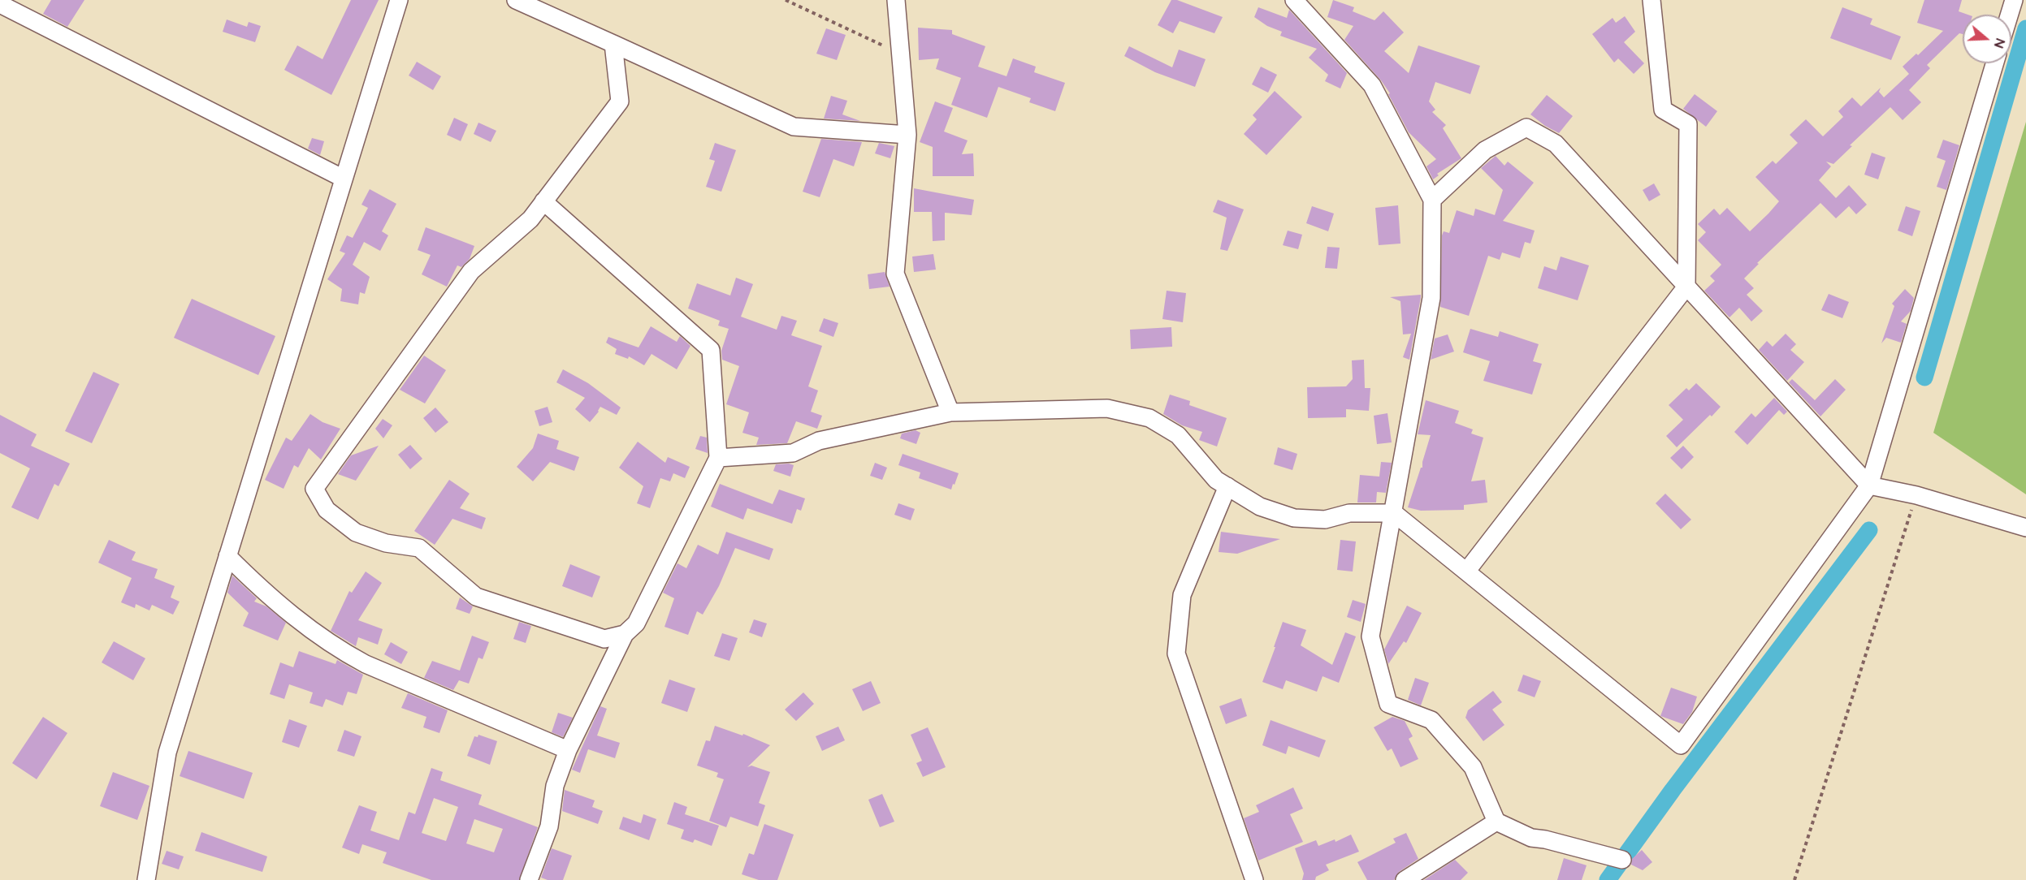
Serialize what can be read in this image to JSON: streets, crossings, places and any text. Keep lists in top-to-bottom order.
{
  "north": "right"
}
